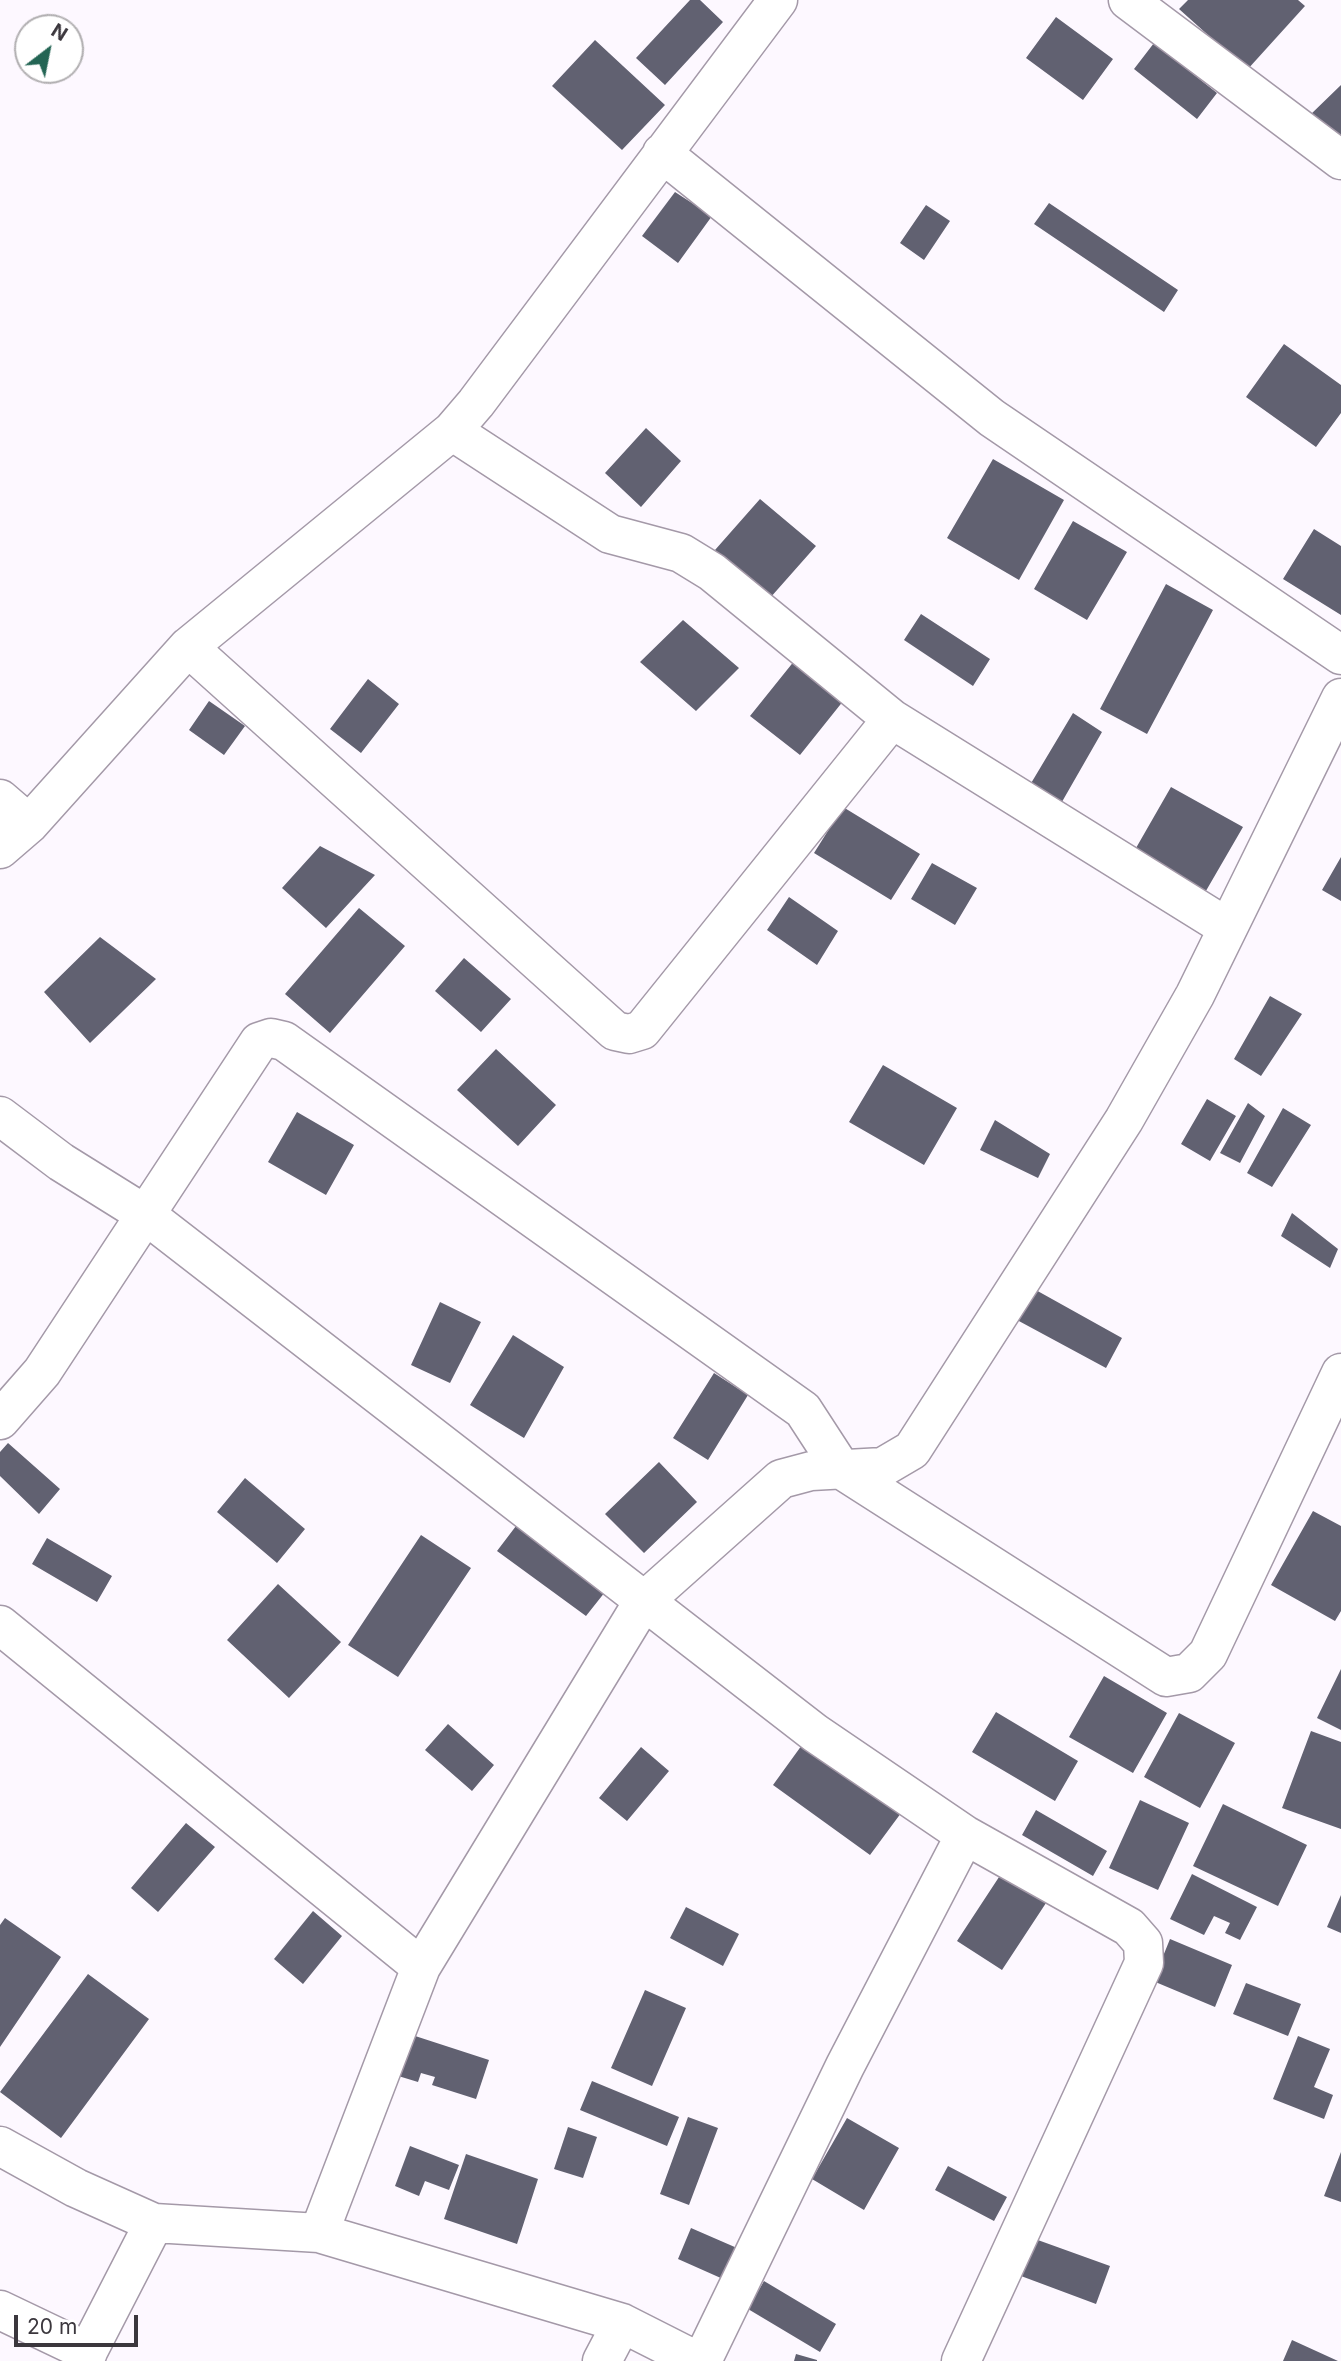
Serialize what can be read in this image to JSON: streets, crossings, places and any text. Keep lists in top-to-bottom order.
{
  "scale_bar": "20 m",
  "north": "top right"
}
